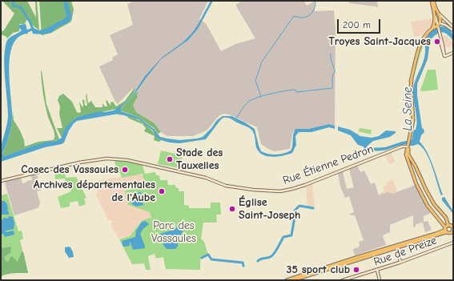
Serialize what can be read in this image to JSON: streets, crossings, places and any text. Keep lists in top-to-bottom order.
{
  "streets": {
    "street": ["Rue Étienne Pedron", "Rue de Preize"]
  },
  "water": ["La Seine"],
  "parks": ["Parc des Vassaules"],
  "places": [
    "Troyes Saint-Jacques",
    "Stade des Tauxelles",
    "Cosec des Vassaules",
    "Archives départementales de l'Aube",
    "Église Saint-Joseph",
    "35 sport club"
  ],
  "scale_bar": "200 m"
}
